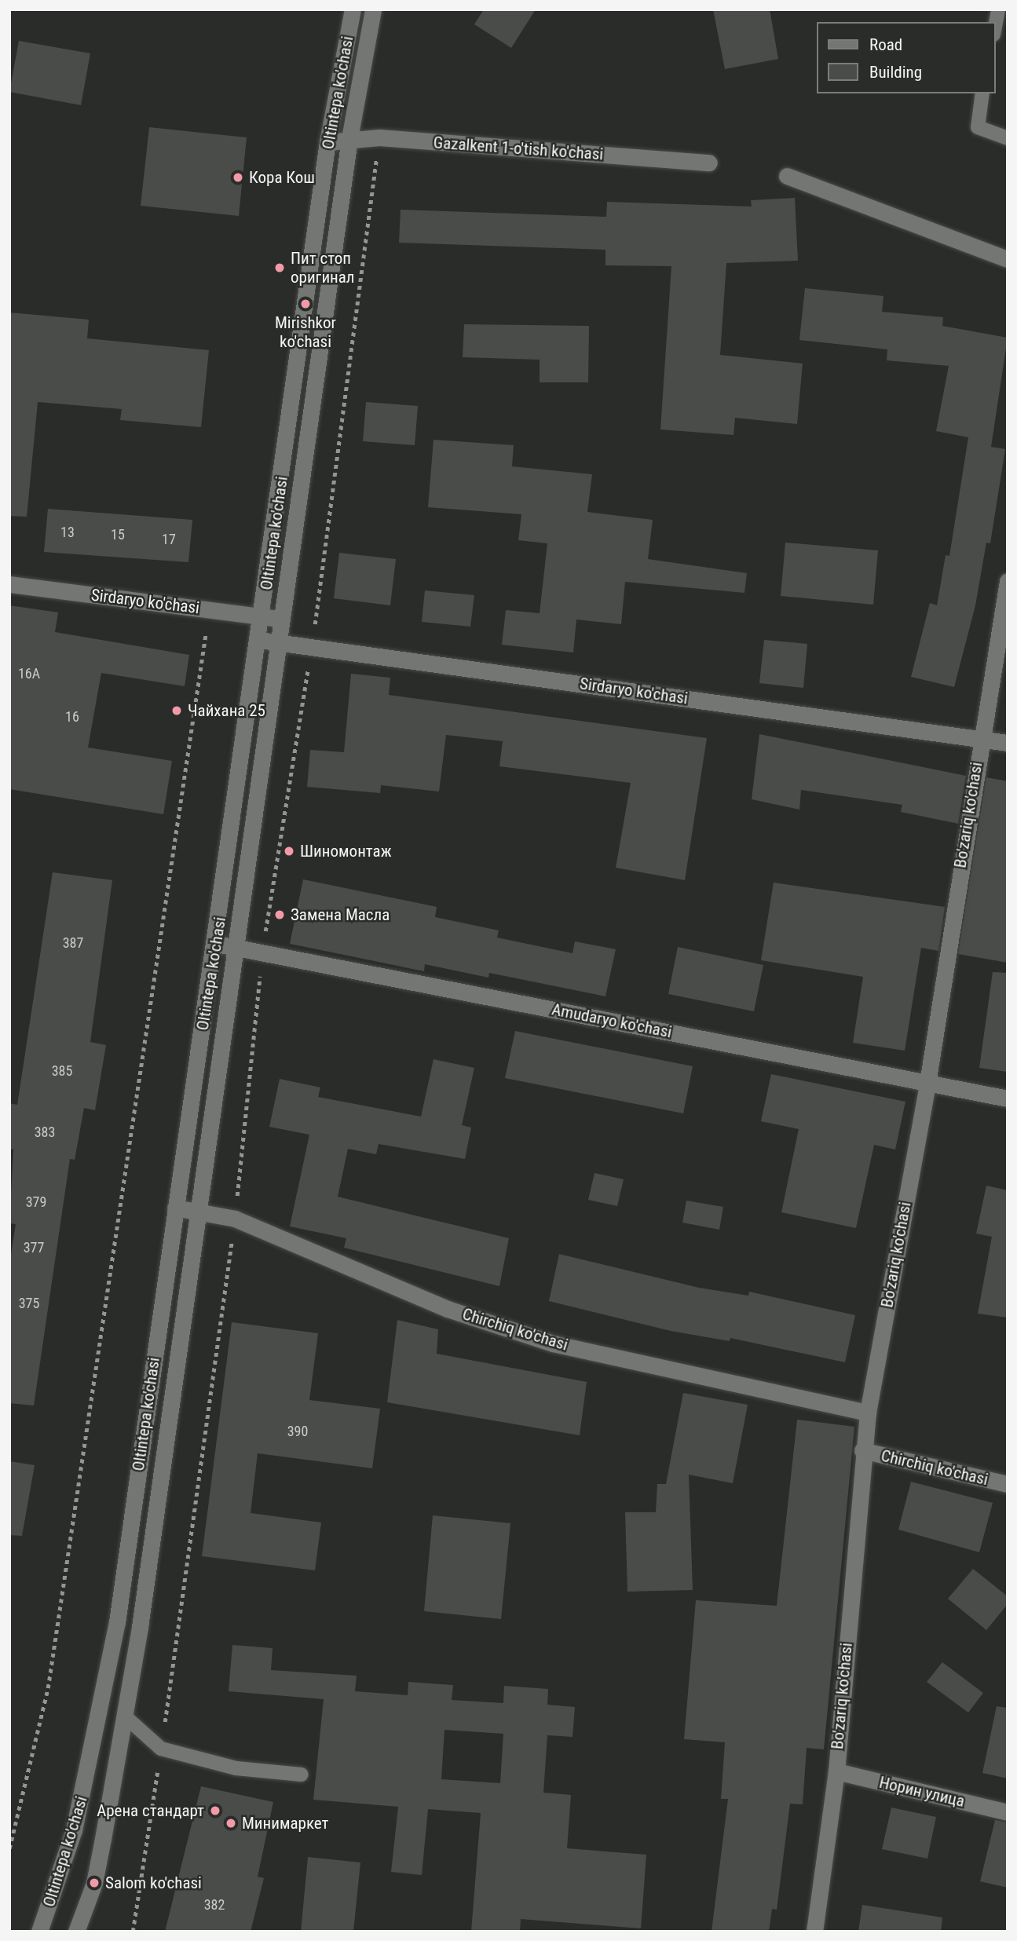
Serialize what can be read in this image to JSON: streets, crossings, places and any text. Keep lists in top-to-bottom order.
{
  "streets": {
    "street": [
      "Oltintepa ko'chasi",
      "Gazalkent 1-o'tish ko'chasi",
      "Sirdaryo ko'chasi",
      "Bo'zariq ko'chasi",
      "Amudaryo ko'chasi",
      "Chirchiq ko'chasi",
      "Норин улица"
    ]
  },
  "crossings": [
    ["Oltintepa ko'chasi", "Gazalkent 1-o'tish ko'chasi"],
    ["Oltintepa ko'chasi", "Sirdaryo ko'chasi"],
    ["Oltintepa ko'chasi", "Amudaryo ko'chasi"],
    ["Oltintepa ko'chasi", "Chirchiq ko'chasi"],
    ["Sirdaryo ko'chasi", "Bo'zariq ko'chasi"],
    ["Bo'zariq ko'chasi", "Amudaryo ko'chasi"],
    ["Bo'zariq ko'chasi", "Chirchiq ko'chasi"],
    ["Bo'zariq ko'chasi", "Норин улица"]
  ],
  "places": [
    "Кора Кош",
    "Пит стоп оригинал",
    "Mirishkor ko'chasi",
    "Чайхана 25",
    "Шиномонтаж",
    "Замена Маслa",
    "Арена стандарт",
    "Минимаркет",
    "Salom ko'chasi"
  ],
  "house_numbers": [
    "13",
    "15",
    "17",
    "16A",
    "16",
    "387",
    "385",
    "383",
    "379",
    "377",
    "375",
    "390",
    "382"
  ],
  "legend": ["Road", "Building"]
}
